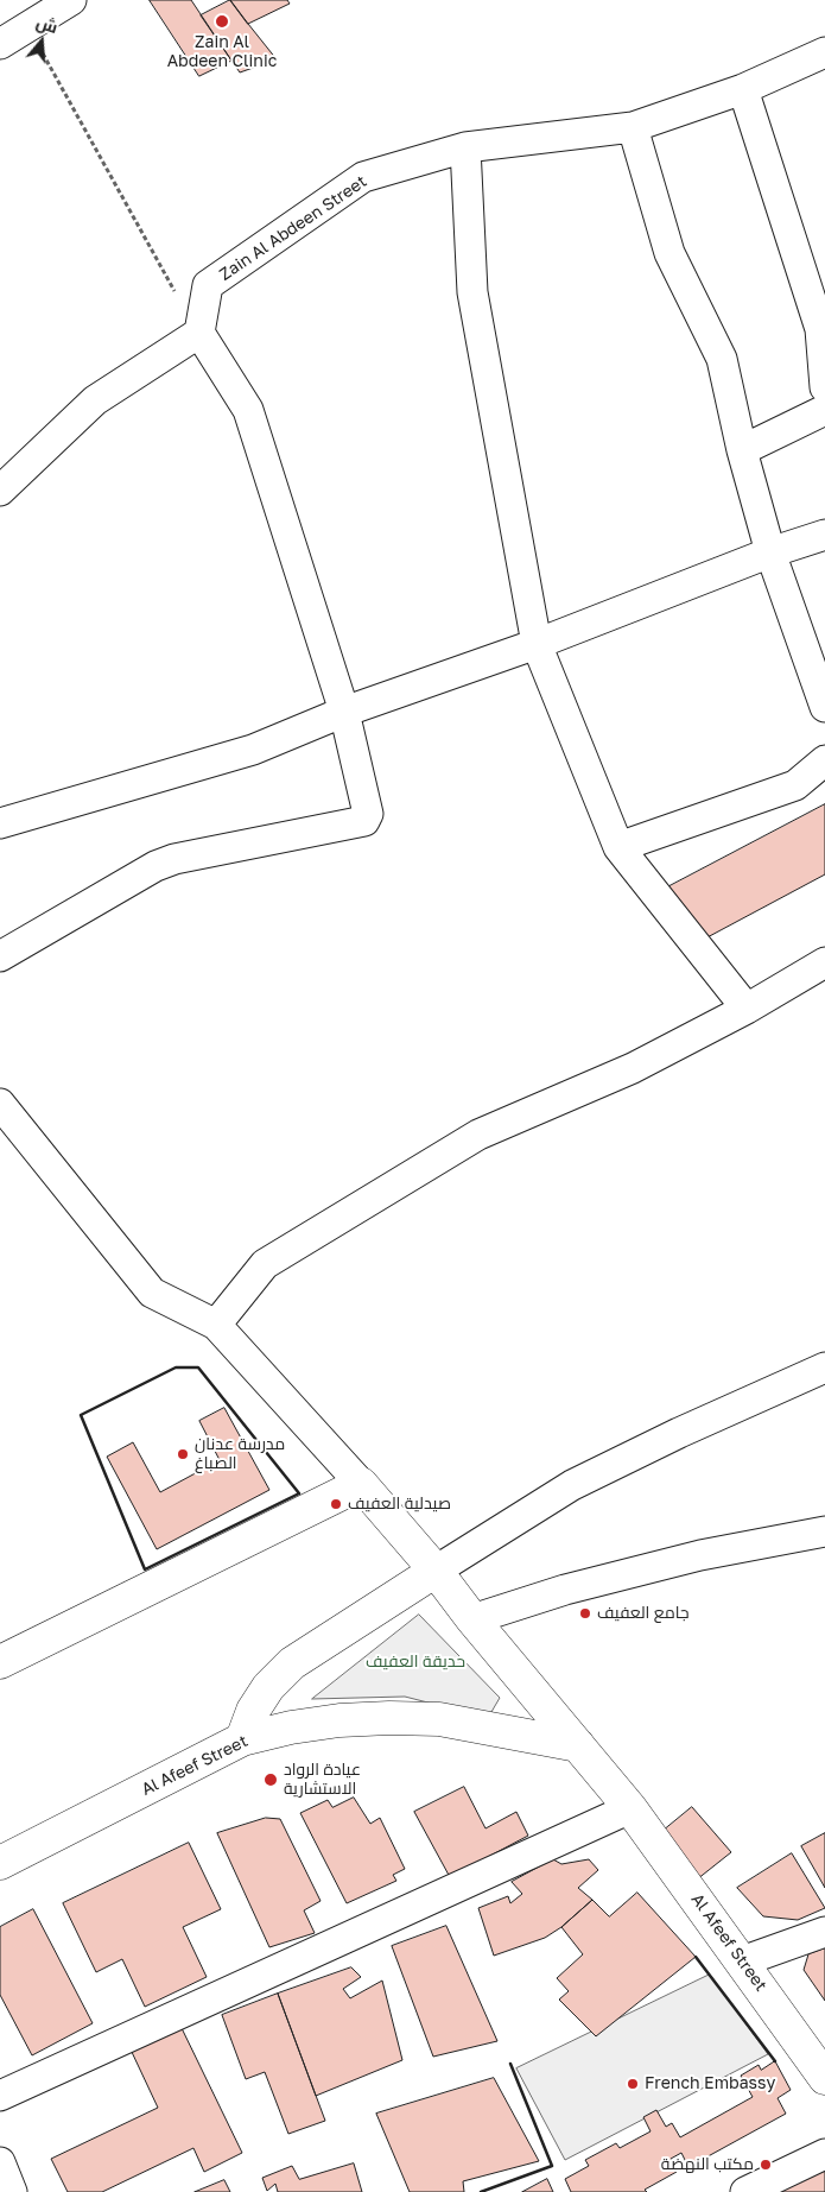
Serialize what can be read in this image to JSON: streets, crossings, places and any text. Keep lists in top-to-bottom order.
{
  "streets": {
    "main road": ["Al Afeef Street"],
    "street": ["Zain Al Abdeen Street"]
  },
  "parks": ["حديقة العفيف"],
  "places": [
    "Zain Al Abdeen Clinic",
    "مدرسة عدنان الصباغ",
    "صيدلية العفيف",
    "جامع العفيف",
    "عيادة الرواد الاستشارية",
    "French Embassy",
    "مكتب النهضة"
  ],
  "north": "top"
}
